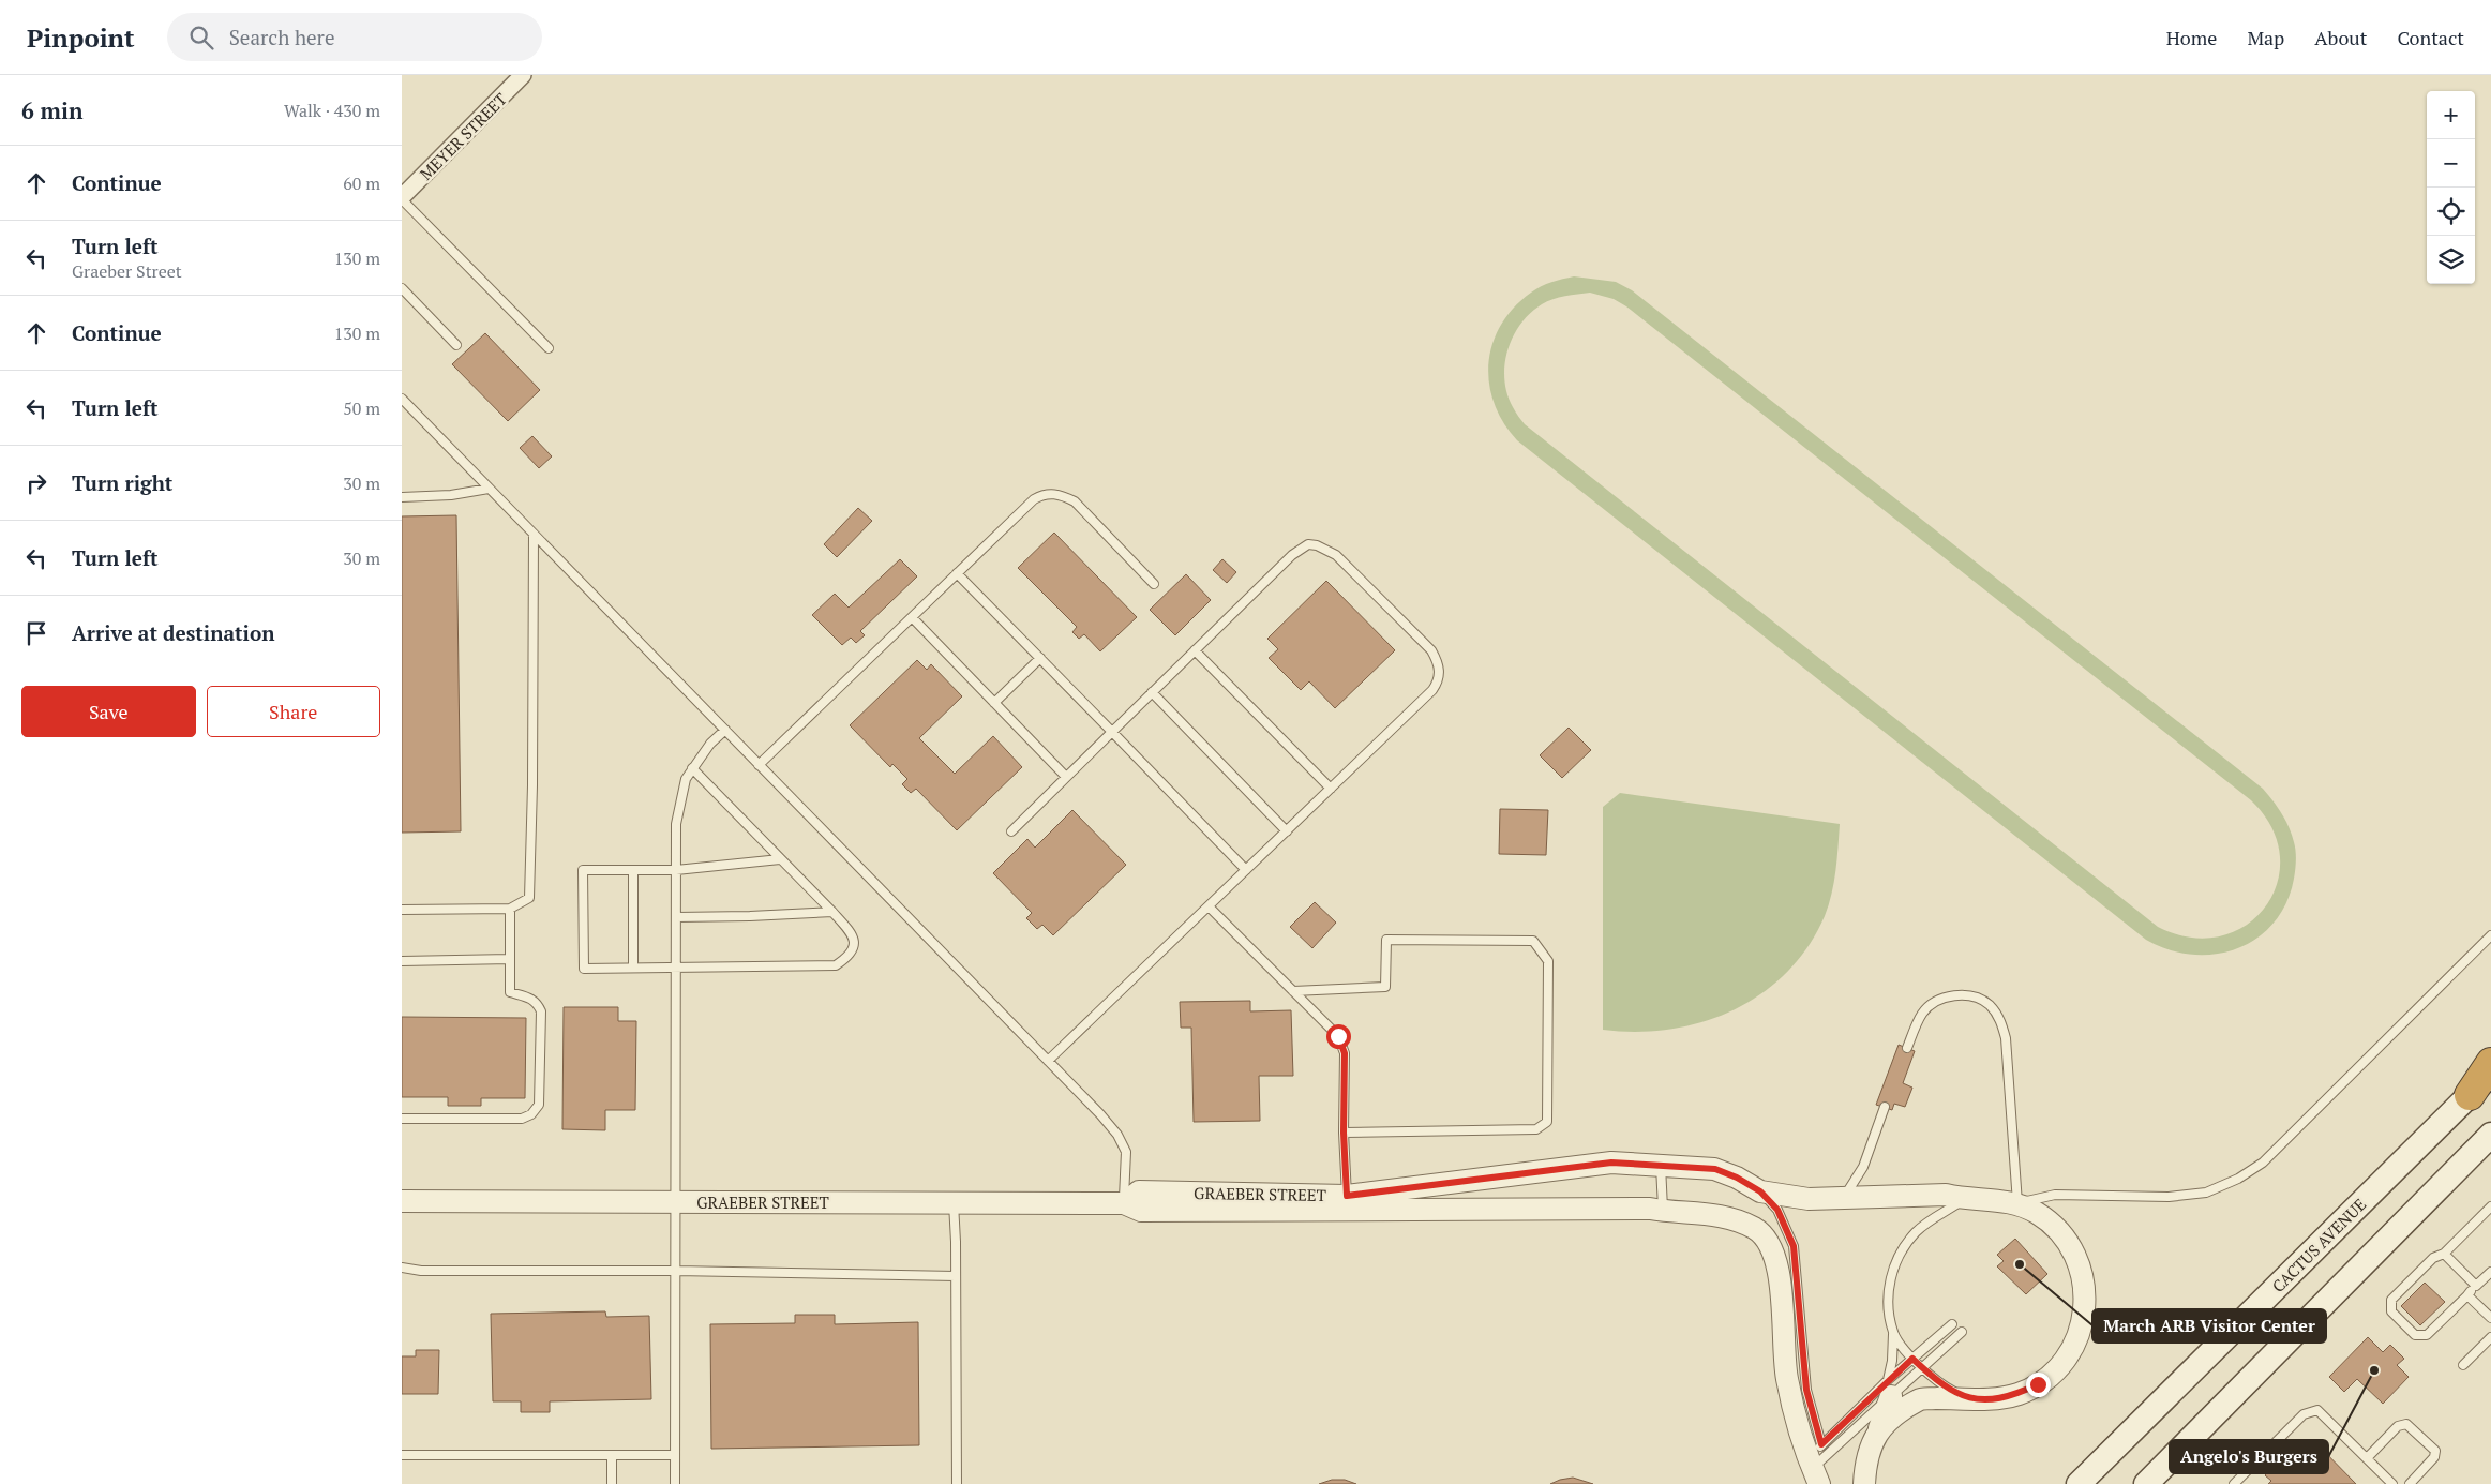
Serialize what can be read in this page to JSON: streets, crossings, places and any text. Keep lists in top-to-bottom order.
{
  "streets": {
    "main road": ["CACTUS AVENUE"],
    "street": ["MEYER STREET", "GRAEBER STREET"]
  },
  "places": ["March ARB Visitor Center", "Angelo's Burgers"],
  "page": {
    "header": "Pinpoint",
    "search": "Search here",
    "nav": [
      "Home",
      "Map",
      "About",
      "Contact"
    ],
    "heading": ["6 min", "Walk · 430 m"],
    "map_buttons": ["+", "−"],
    "list": [
      ["Continue", "60 m"],
      ["Turn left", "Graeber Street", "130 m"],
      ["Continue", "130 m"],
      ["Turn left", "50 m"],
      ["Turn right", "30 m"],
      ["Turn left", "30 m"],
      "Arrive at destination"
    ],
    "buttons": ["Save", "Share"]
  }
}
